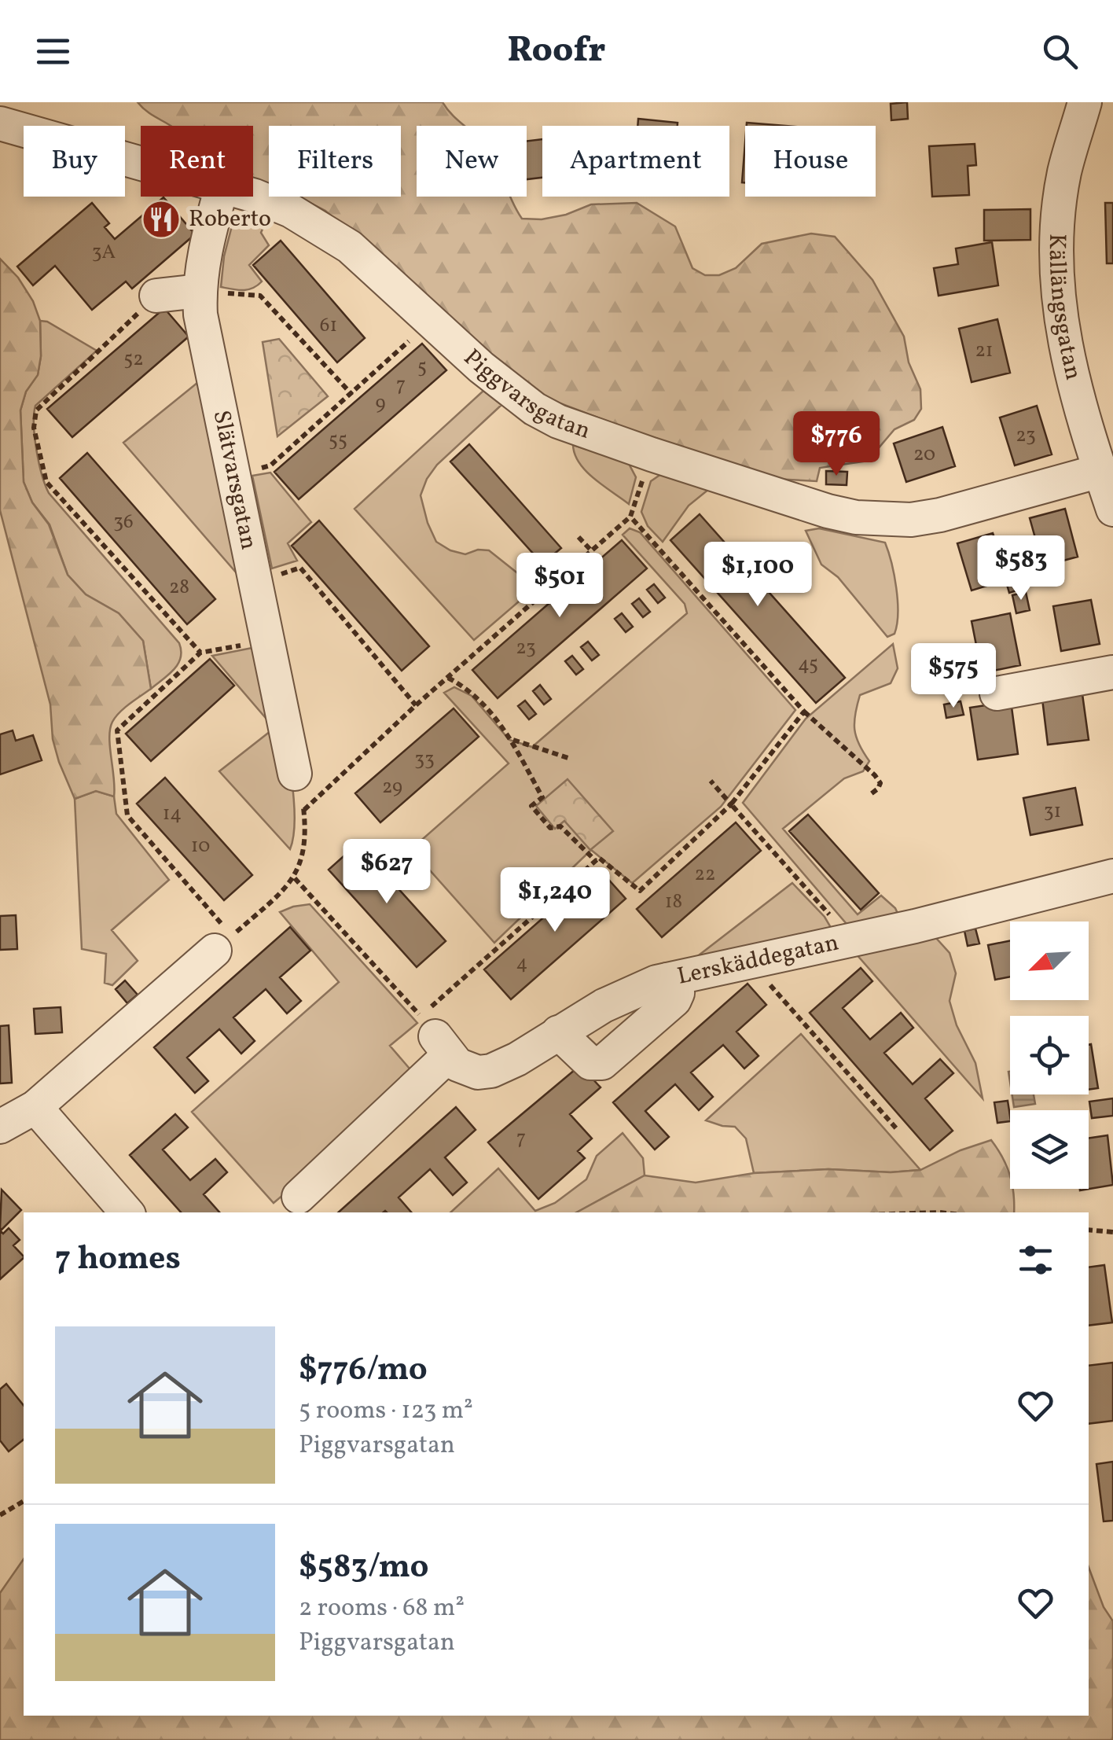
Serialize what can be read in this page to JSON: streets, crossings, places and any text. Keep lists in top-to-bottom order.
{
  "streets": {
    "street": [
      "Källängsgatan",
      "Piggvarsgatan",
      "Slätvarsgatan",
      "Lerskäddegatan"
    ]
  },
  "crossings": [
    ["Källängsgatan", "Piggvarsgatan"]
  ],
  "places": {
    "restaurant": ["Roberto"]
  },
  "house_numbers": [
    "3A",
    "61",
    "21",
    "52",
    "5",
    "7",
    "9",
    "23",
    "55",
    "20",
    "36",
    "28",
    "23",
    "45",
    "33",
    "29",
    "31",
    "14",
    "10",
    "22",
    "18",
    "4",
    "7"
  ],
  "north": "bottom left",
  "page": {
    "header": "Roofr",
    "chip": [
      "Buy",
      "Rent",
      "Filters",
      "New",
      "Apartment",
      "House"
    ],
    "price": [
      "$776",
      "$583",
      "$1,100",
      "$501",
      "$575",
      "$627",
      "$1,240"
    ],
    "heading": "7 homes",
    "list": [
      {
        "name": "$776/mo",
        "note": "5 rooms · 123 m² · Piggvarsgatan"
      },
      {
        "name": "$583/mo",
        "note": "2 rooms · 68 m² · Piggvarsgatan"
      }
    ]
  }
}
